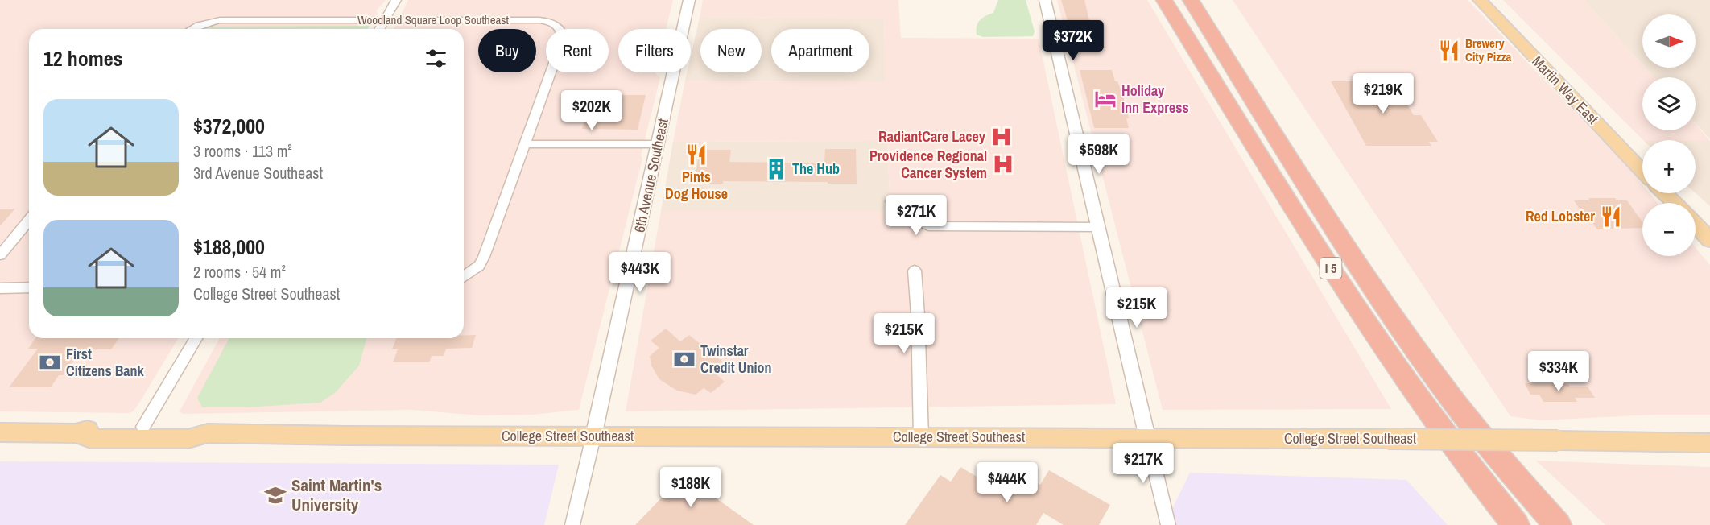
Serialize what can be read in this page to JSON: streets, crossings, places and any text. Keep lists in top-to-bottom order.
{
  "streets": {
    "highway": ["I 5"],
    "main road": ["Martin Way East", "College Street Southeast"],
    "street": ["Woodland Square Loop Southeast", "6th Avenue Southeast"]
  },
  "crossings": [
    ["6th Avenue Southeast", "College Street Southeast"]
  ],
  "places": {
    "restaurant": ["Brewery City Pizza", "Pints Dog House", "Red Lobster"],
    "hotel": ["Holiday Inn Express"],
    "hospital": ["RadiantCare Lacey", "Providence Regional Cancer System"],
    "building": ["The Hub"],
    "bank": ["Twinstar Credit Union", "First Citizens Bank"],
    "school or university": ["Saint Martin's University"]
  },
  "north": "right",
  "page": {
    "map_buttons": ["+", "−"],
    "price": [
      "$372K",
      "$219K",
      "$202K",
      "$598K",
      "$271K",
      "$443K",
      "$215K",
      "$215K",
      "$334K",
      "$217K",
      "$444K",
      "$188K"
    ],
    "chip": [
      "Buy",
      "Rent",
      "Filters",
      "New",
      "Apartment"
    ],
    "heading": "12 homes",
    "list": [
      {
        "name": "$372,000",
        "note": "3 rooms · 113 m² · 3rd Avenue Southeast"
      },
      {
        "name": "$188,000",
        "note": "2 rooms · 54 m² · College Street Southeast"
      }
    ]
  }
}
